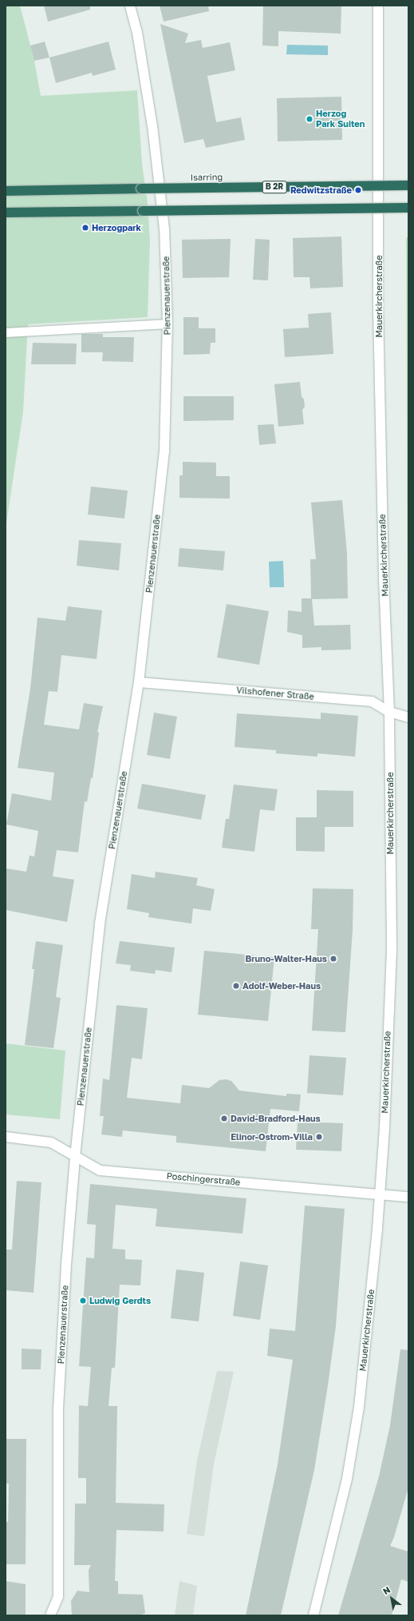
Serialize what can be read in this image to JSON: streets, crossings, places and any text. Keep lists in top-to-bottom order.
{
  "streets": {
    "highway": ["Isarring", "B 2R"],
    "street": [
      "Pienzenauerstraße",
      "Mauerkircherstraße",
      "Vilshofener Straße",
      "Poschingerstraße"
    ]
  },
  "crossings": [
    ["Pienzenauerstraße", "Vilshofener Straße"],
    ["Pienzenauerstraße", "Poschingerstraße"],
    ["Mauerkircherstraße", "Vilshofener Straße"],
    ["Mauerkircherstraße", "Poschingerstraße"]
  ],
  "places": [
    "Herzog Park Suiten",
    "Redwitzstraße",
    "Herzogpark",
    "Bruno-Walter-Haus",
    "Adolf-Weber-Haus",
    "David-Bradford-Haus",
    "Elinor-Ostrom-Villa",
    "Ludwig Gerdts"
  ],
  "north": "top left"
}
